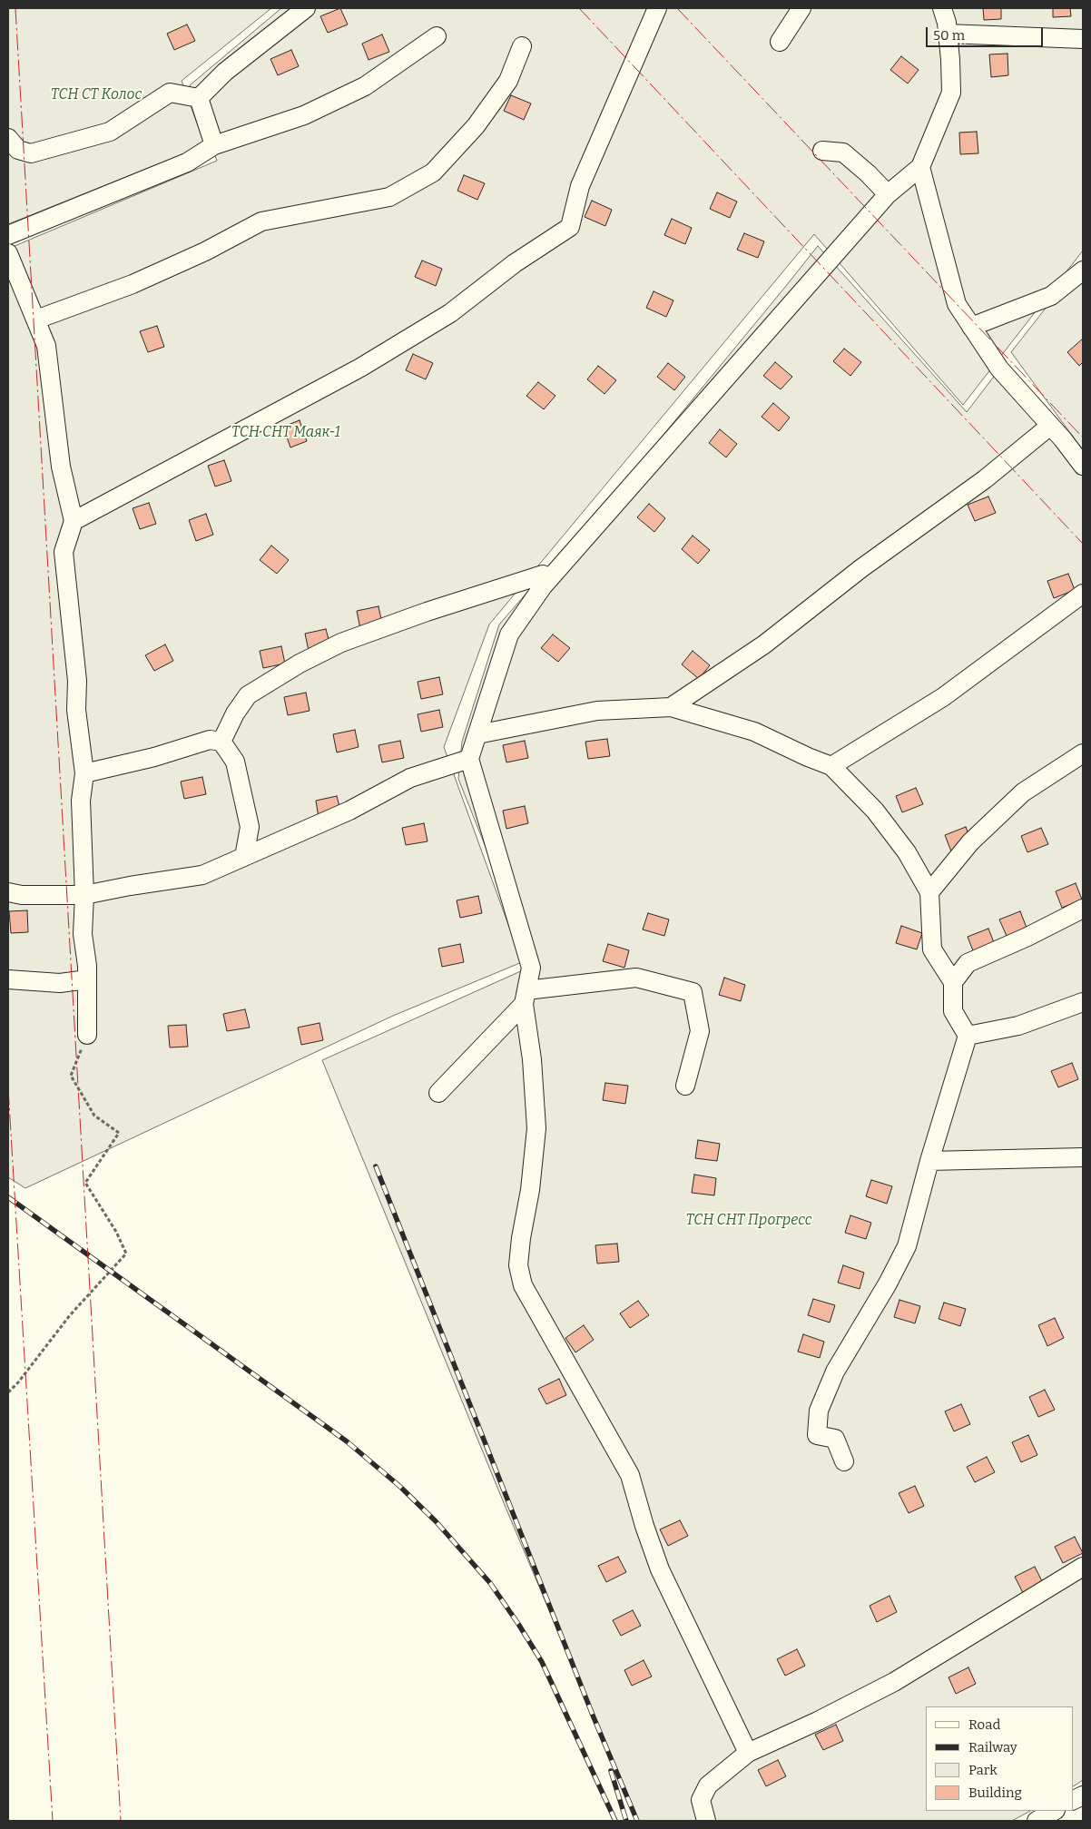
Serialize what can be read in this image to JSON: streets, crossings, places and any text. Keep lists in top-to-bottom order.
{
  "parks": ["ТСН СТ Колос", "ТСН СНТ Маяк-1", "ТСН СНТ Прогресс"],
  "legend": [
    "Road",
    "Railway",
    "Park",
    "Building"
  ],
  "scale_bar": "50 m"
}
